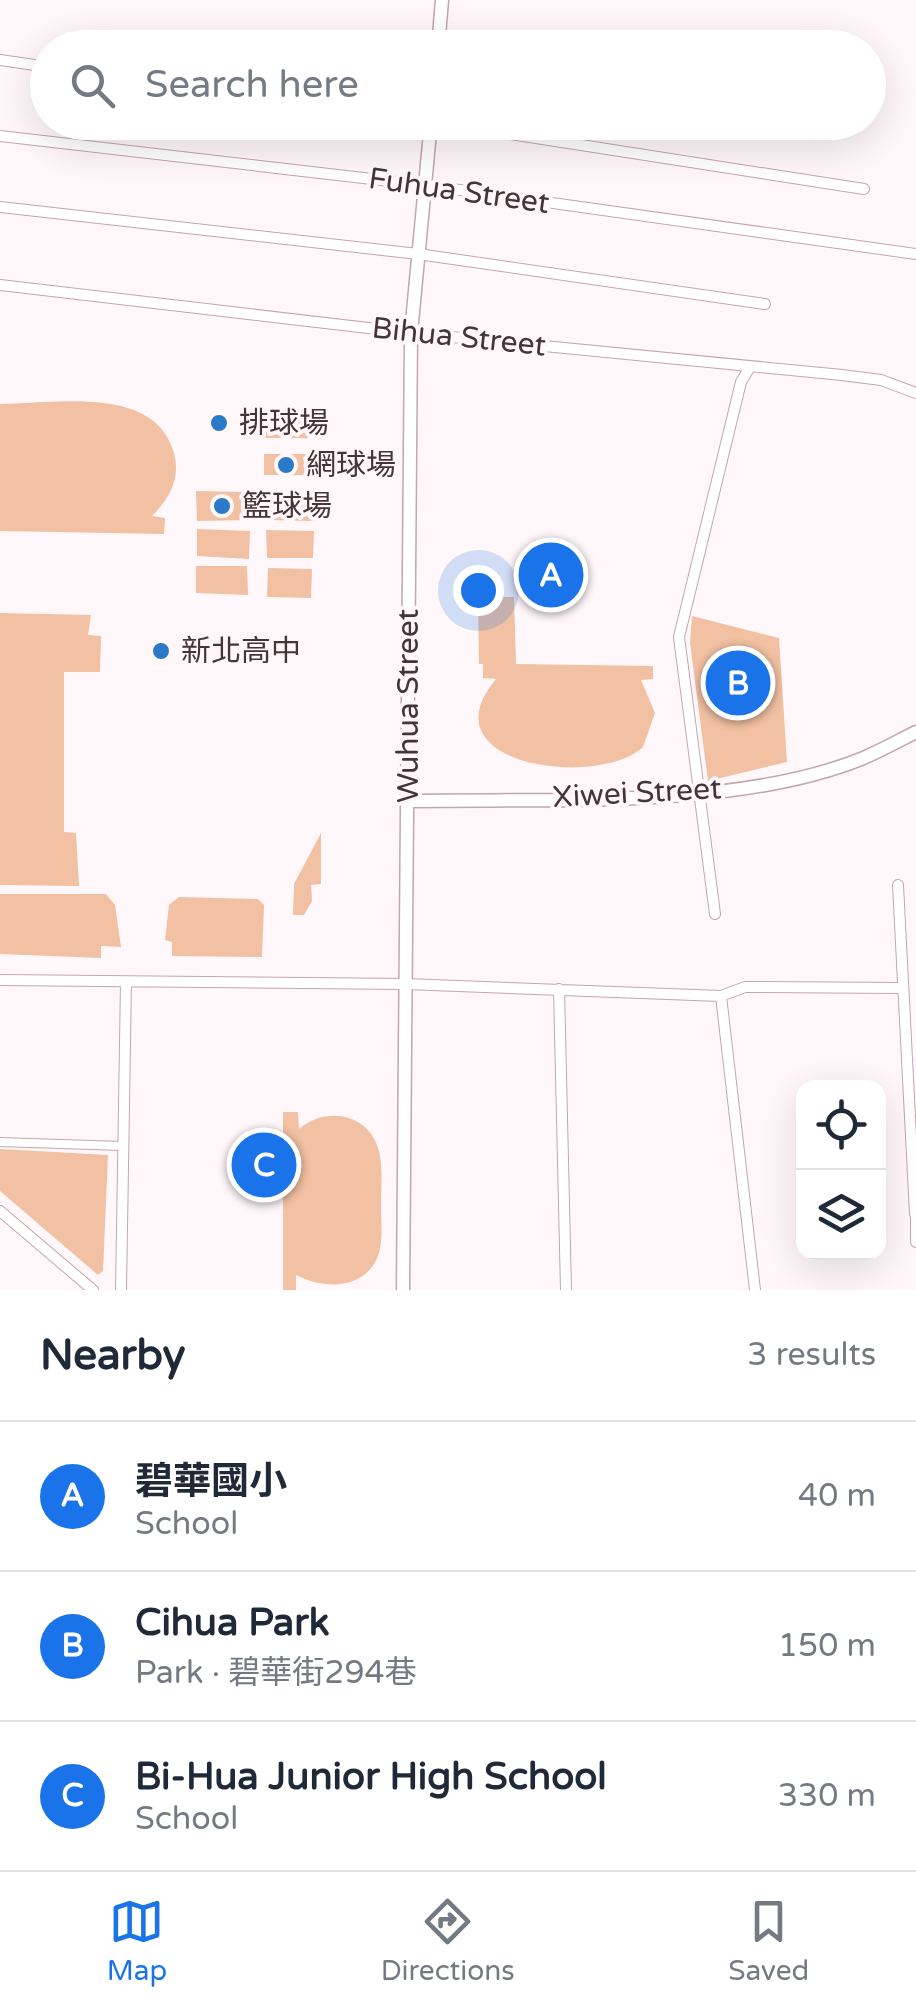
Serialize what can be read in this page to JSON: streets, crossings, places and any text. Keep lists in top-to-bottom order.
{
  "streets": {
    "street": [
      "Fuhua Street",
      "Bihua Street",
      "Wuhua Street",
      "Xiwei Street"
    ]
  },
  "crossings": [
    ["Fuhua Street", "Wuhua Street"],
    ["Bihua Street", "Wuhua Street"],
    ["Wuhua Street", "Xiwei Street"]
  ],
  "places": [
    "排球場",
    "網球場",
    "籃球場",
    "新北高中"
  ],
  "page": {
    "search": "Search here",
    "pins": ["A", "B", "C"],
    "heading": ["Nearby", "3 results"],
    "list": [
      {
        "mark": "A",
        "name": "碧華國小",
        "note": "School",
        "value": "40 m"
      },
      {
        "mark": "B",
        "name": "Cihua Park",
        "note": "Park · 碧華街294巷",
        "value": "150 m"
      },
      {
        "mark": "C",
        "name": "Bi-Hua Junior High School",
        "note": "School",
        "value": "330 m"
      }
    ],
    "nav": ["Map", "Directions", "Saved"]
  }
}
